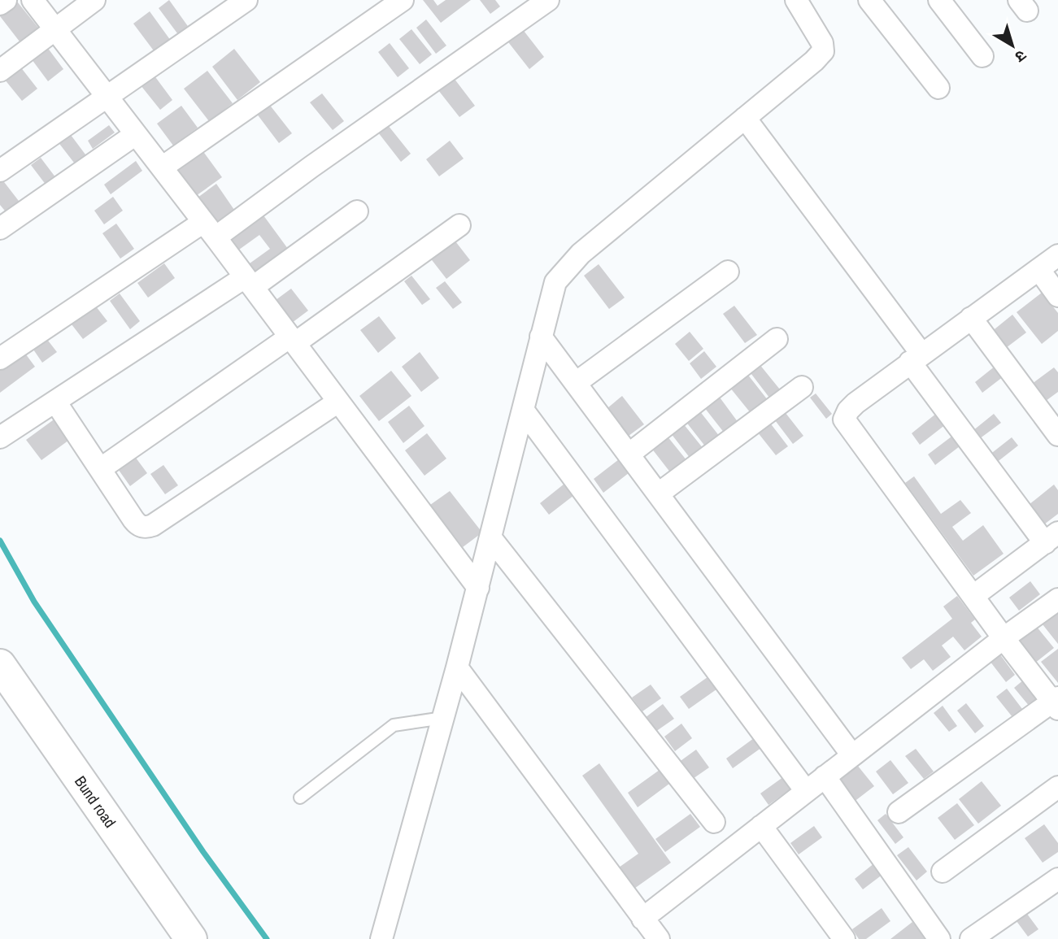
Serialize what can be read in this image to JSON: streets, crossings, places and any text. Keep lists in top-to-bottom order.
{
  "streets": {
    "street": ["Bund road"]
  },
  "north": "bottom right"
}
